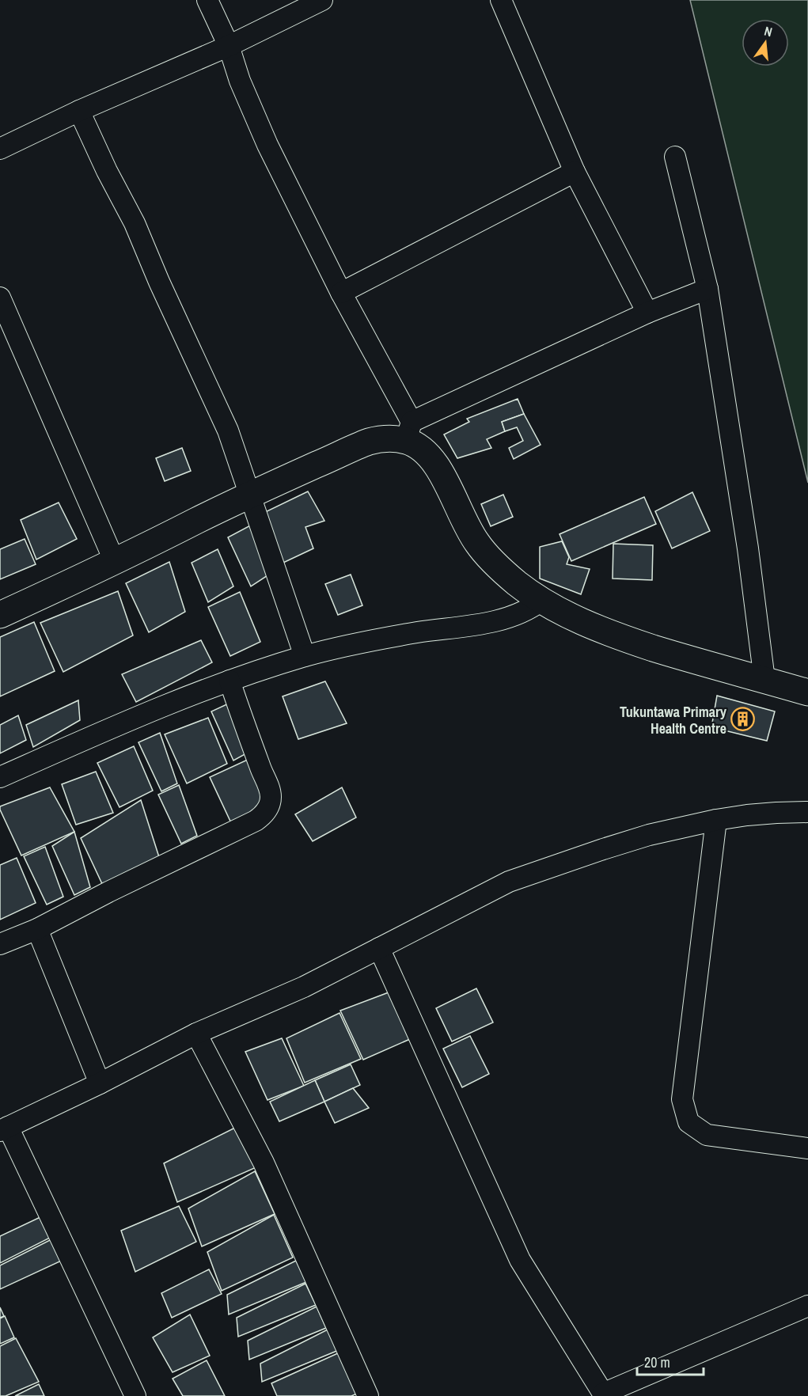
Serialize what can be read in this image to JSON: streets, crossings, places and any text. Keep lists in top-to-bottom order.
{
  "places": {
    "building": ["Tukuntawa Primary Health Centre"]
  },
  "scale_bar": "20 m",
  "north": "top"
}
